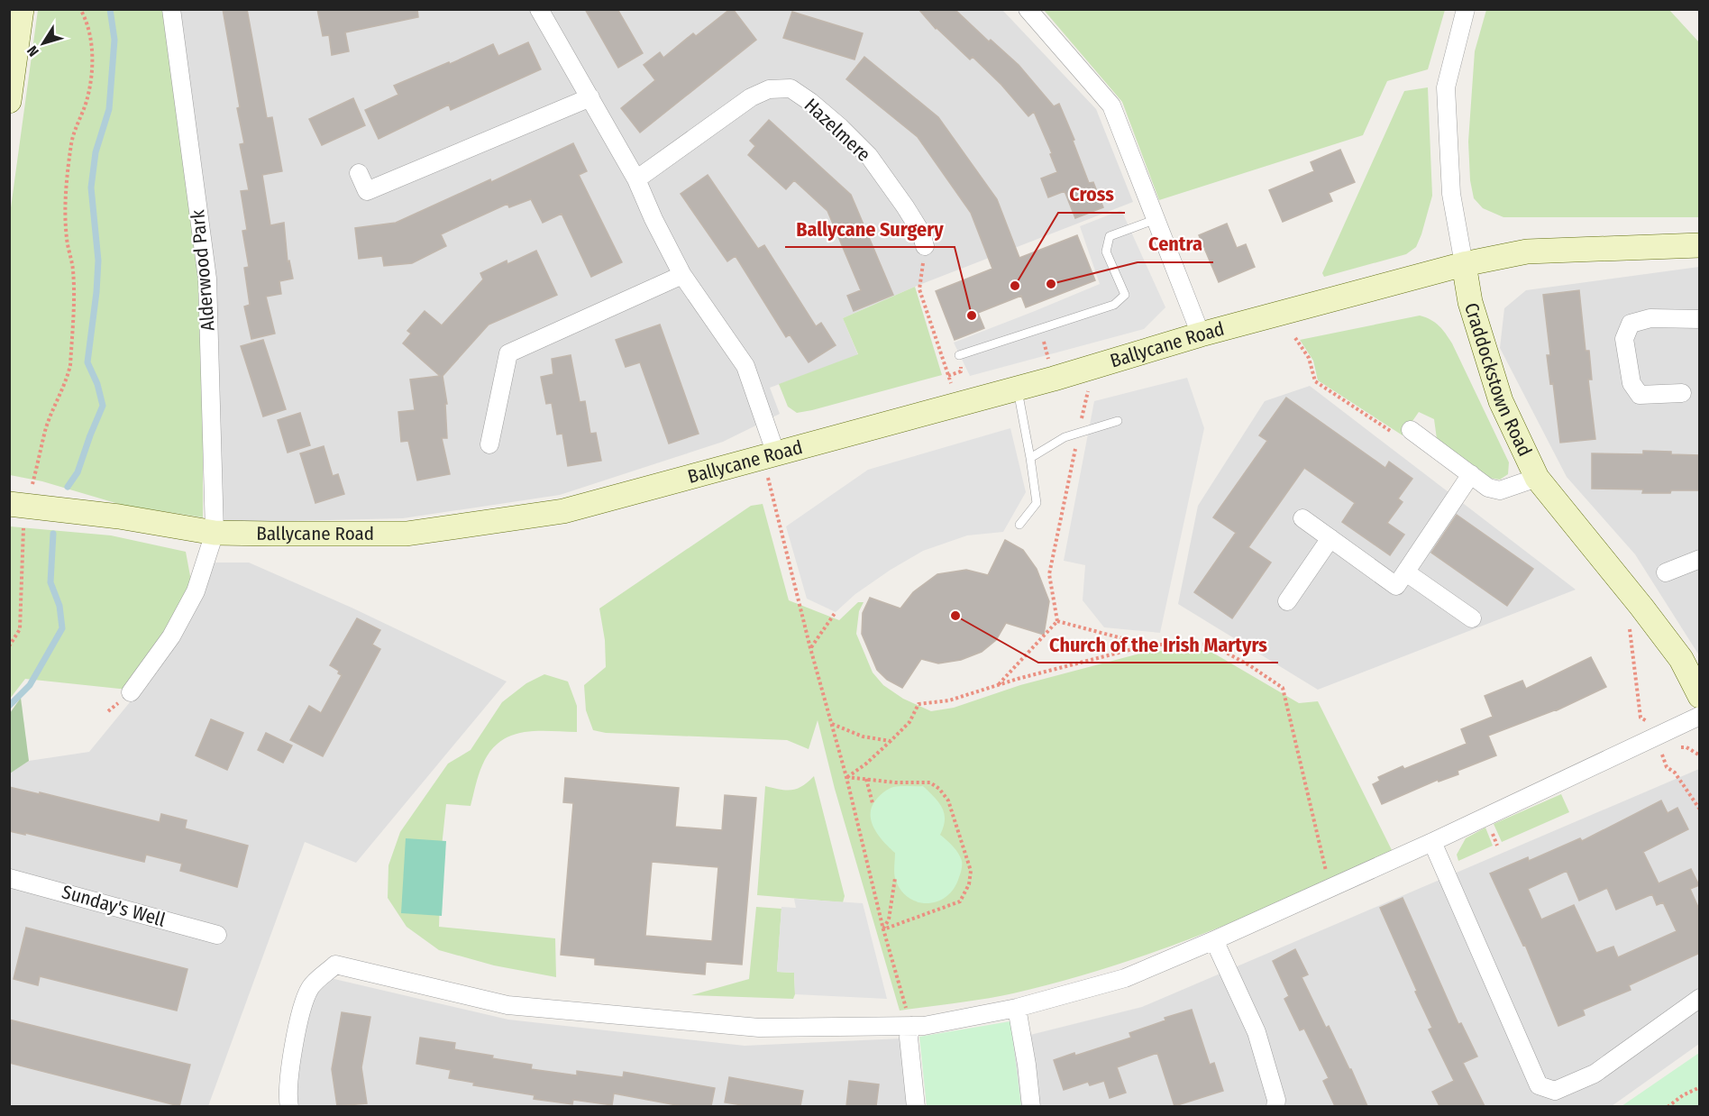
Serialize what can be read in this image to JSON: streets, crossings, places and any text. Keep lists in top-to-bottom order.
{
  "streets": {
    "main road": ["Ballycane Road", "Craddockstown Road"],
    "street": ["Hazelmere", "Alderwood Park", "Sunday's Well"]
  },
  "crossings": [
    ["Alderwood Park", "Ballycane Road"],
    ["Ballycane Road", "Craddockstown Road"]
  ],
  "places": [
    "Centra",
    "Cross",
    "Ballycane Surgery",
    "Church of the Irish Martyrs"
  ],
  "north": "bottom left"
}
